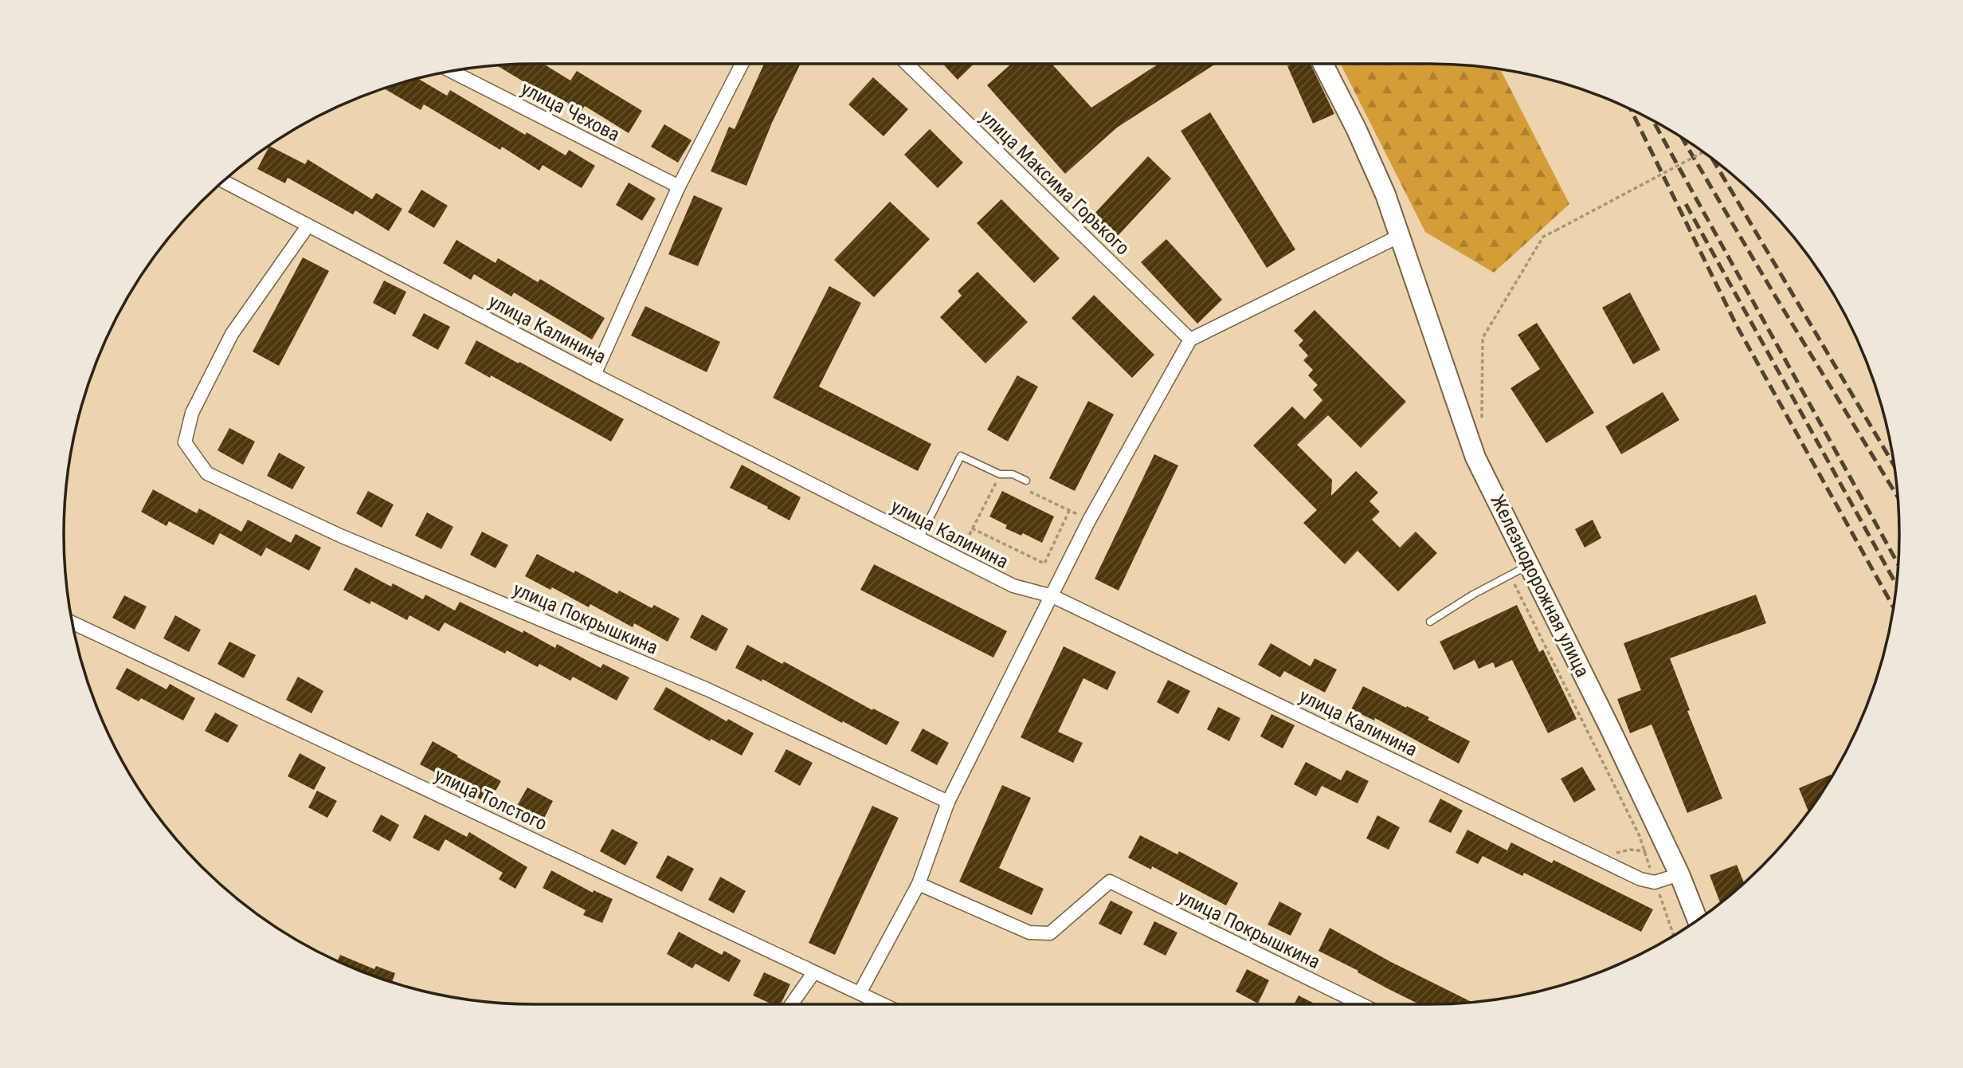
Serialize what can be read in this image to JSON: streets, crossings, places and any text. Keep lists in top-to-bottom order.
{
  "streets": {
    "main road": ["Железнодорожная улица"],
    "street": [
      "улица Чехова",
      "улица Максима Горького",
      "улица Калинина",
      "улица Покрышкина",
      "улица Толстого"
    ]
  },
  "crossings": [
    ["улица Калинина", "улица Покрышкина"]
  ]
}
